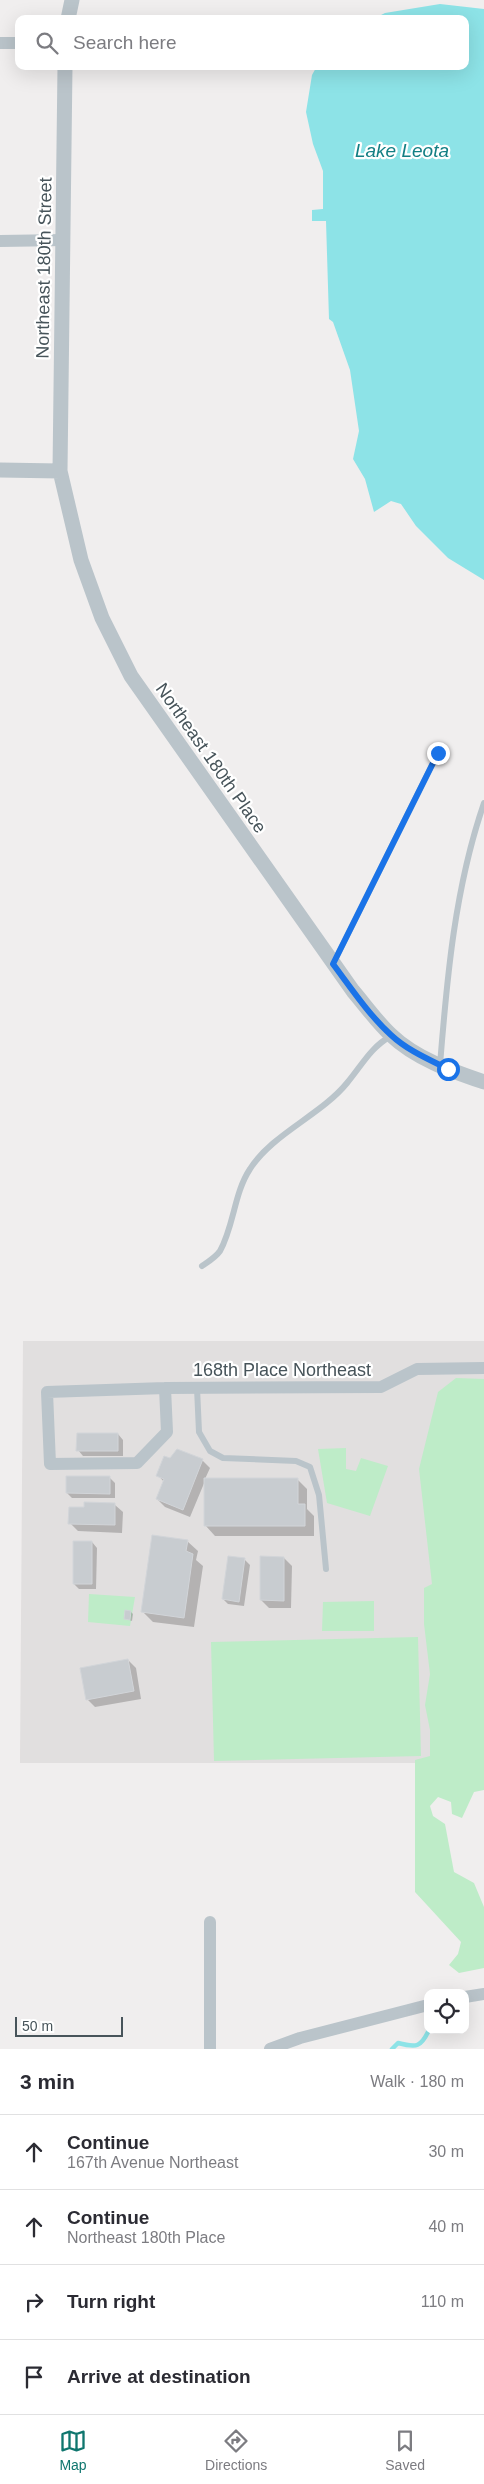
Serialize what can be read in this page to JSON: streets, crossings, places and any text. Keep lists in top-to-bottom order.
{
  "streets": {
    "street": ["Northeast 180th Street", "Northeast 180th Place", "168th Place Northeast"]
  },
  "crossings": [
    ["Northeast 180th Street", "Northeast 180th Place"]
  ],
  "water": ["Lake Leota"],
  "scale_bar": "50 m",
  "page": {
    "search": "Search here",
    "scale": "50 m",
    "heading": ["3 min", "Walk · 180 m"],
    "list": [
      ["Continue", "167th Avenue Northeast", "30 m"],
      ["Continue", "Northeast 180th Place", "40 m"],
      ["Turn right", "110 m"],
      "Arrive at destination"
    ],
    "nav": ["Map", "Directions", "Saved"]
  }
}
